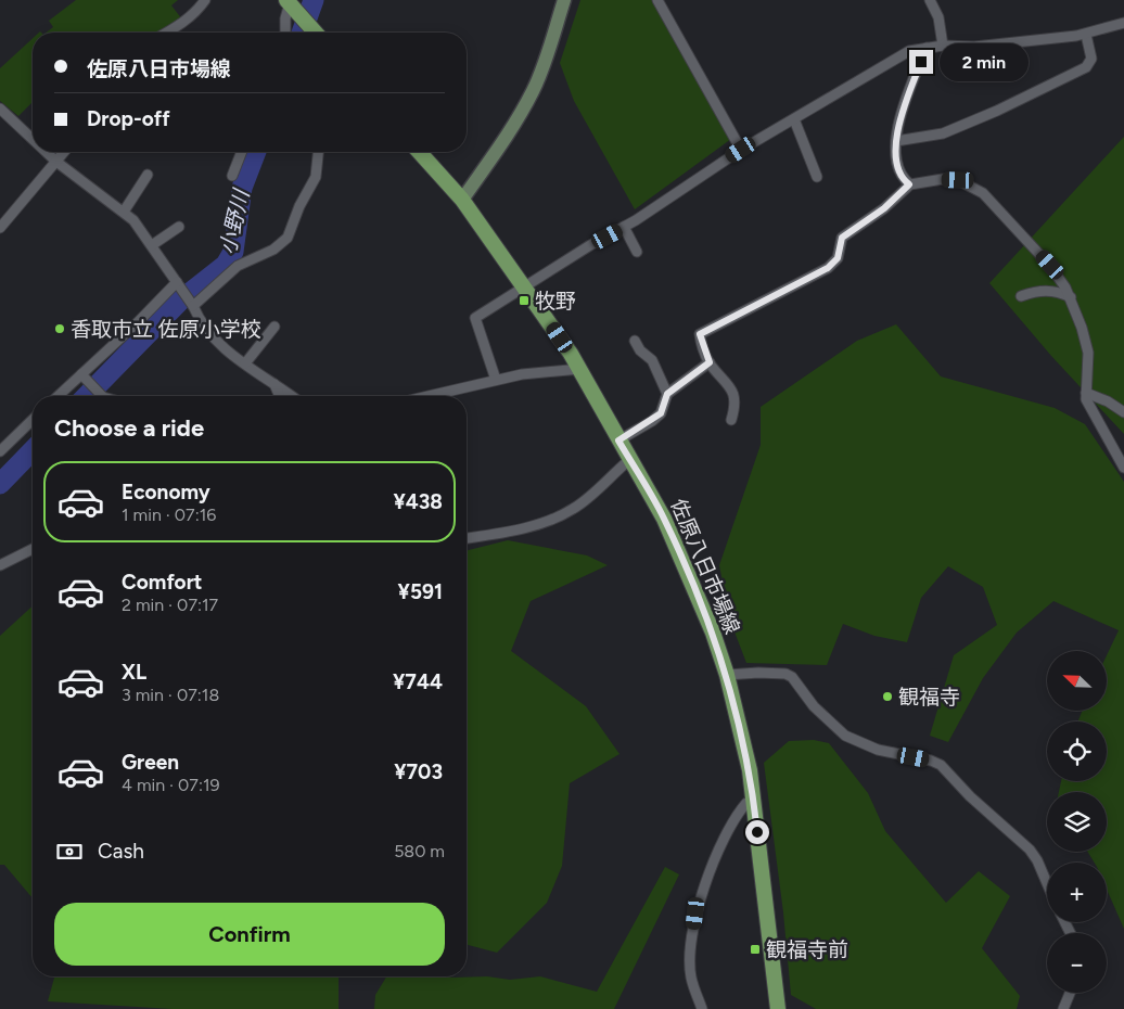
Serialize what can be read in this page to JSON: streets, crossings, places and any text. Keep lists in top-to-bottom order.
{
  "streets": {
    "main road": ["佐原八日市場線"]
  },
  "water": ["小野川"],
  "places": {
    "transit": ["牧野", "観福寺前"],
    "other": ["香取市立 佐原小学校", "観福寺"]
  },
  "north": "top left",
  "page": {
    "banner": ["佐原八日市場線", "Drop-off"],
    "bubble": "2 min",
    "heading": "Choose a ride",
    "list": [
      {
        "name": "Economy",
        "note": "1 min · 07:16",
        "value": "¥438"
      },
      {
        "name": "Comfort",
        "note": "2 min · 07:17",
        "value": "¥591"
      },
      {
        "name": "XL",
        "note": "3 min · 07:18",
        "value": "¥744"
      },
      {
        "name": "Green",
        "note": "4 min · 07:19",
        "value": "¥703"
      }
    ],
    "map_buttons": ["+", "−"],
    "pay": ["Cash", "580 m"],
    "buttons": "Confirm"
  }
}
